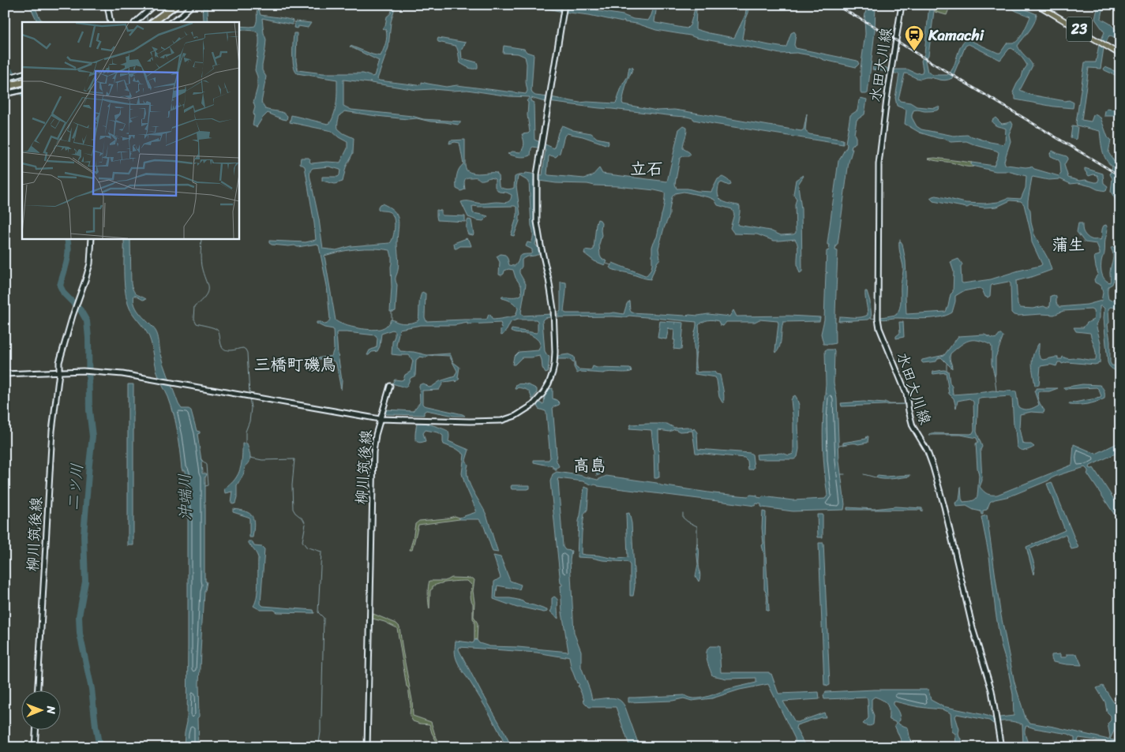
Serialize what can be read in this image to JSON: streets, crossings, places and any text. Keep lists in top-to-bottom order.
{
  "streets": {
    "main road": ["23", "水田大川線", "柳川筑後線"]
  },
  "districts": [
    "立石",
    "蒲生",
    "三橋町磯鳥",
    "高島"
  ],
  "water": ["二ツ川", "沖端川"],
  "places": {
    "station": ["Kamachi"]
  },
  "north": "right"
}
